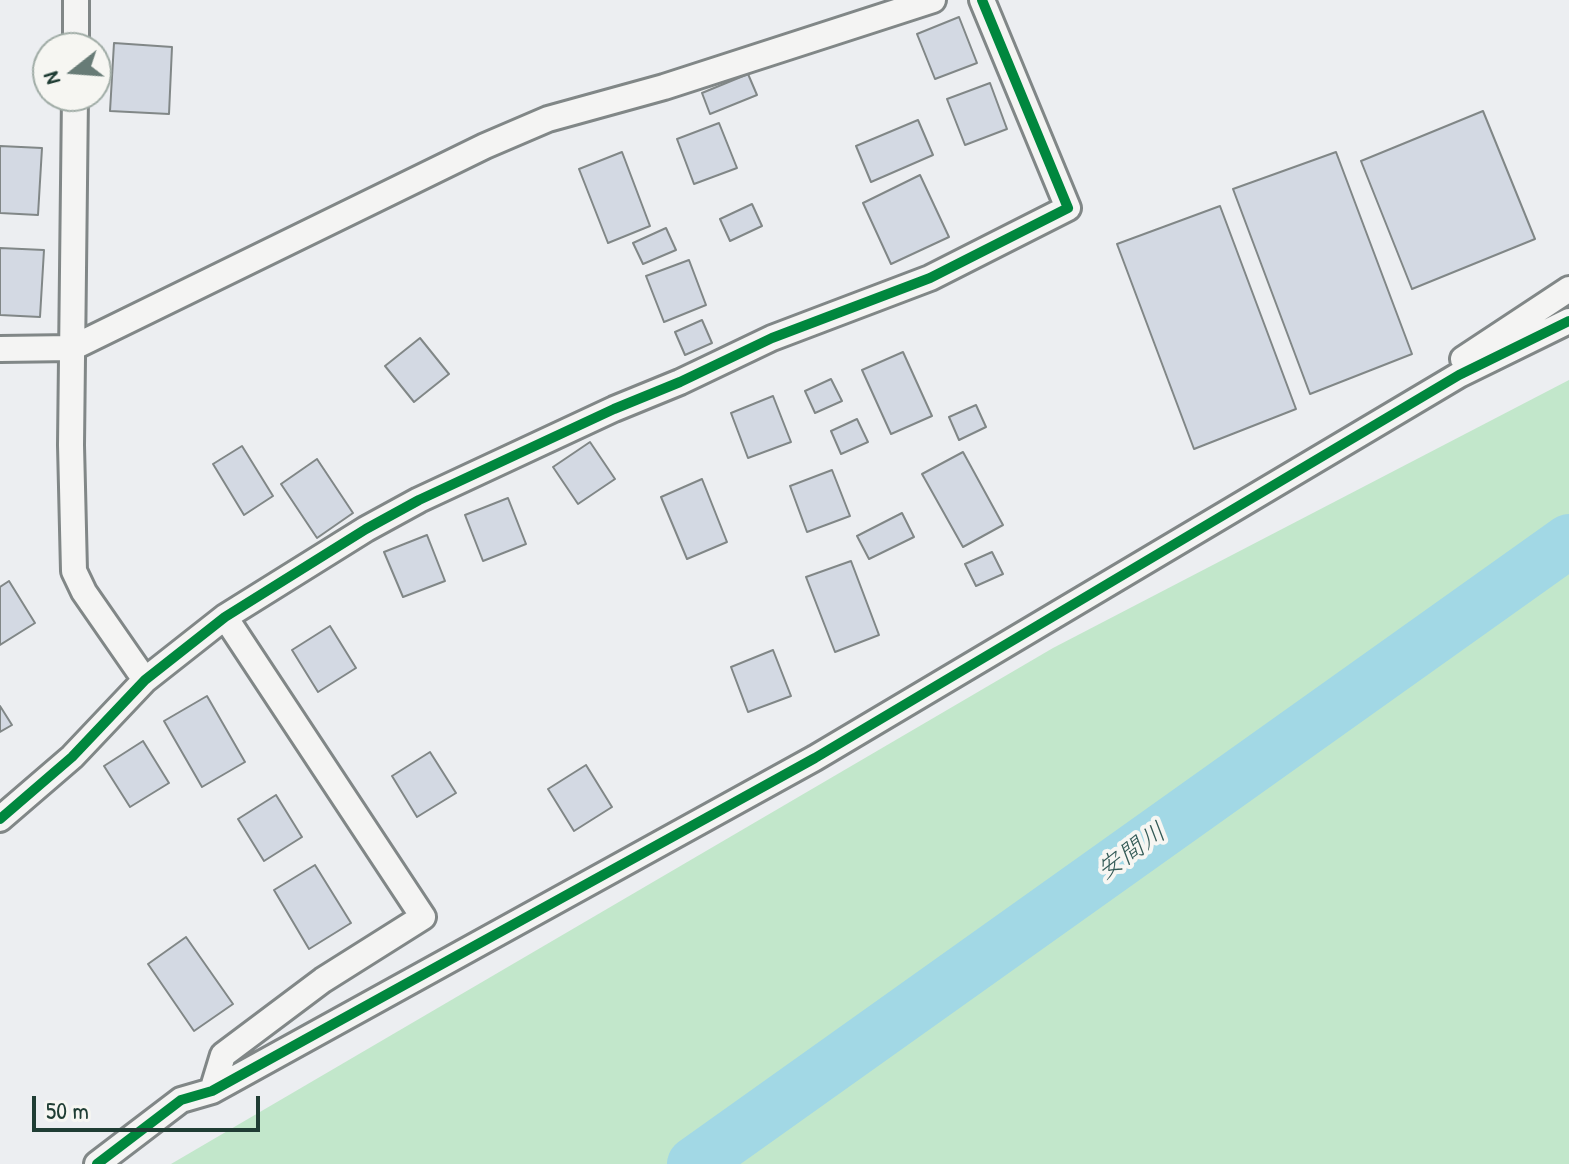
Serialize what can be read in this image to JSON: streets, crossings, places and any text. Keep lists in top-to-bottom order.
{
  "water": ["安間川"],
  "scale_bar": "50 m",
  "north": "left"
}
